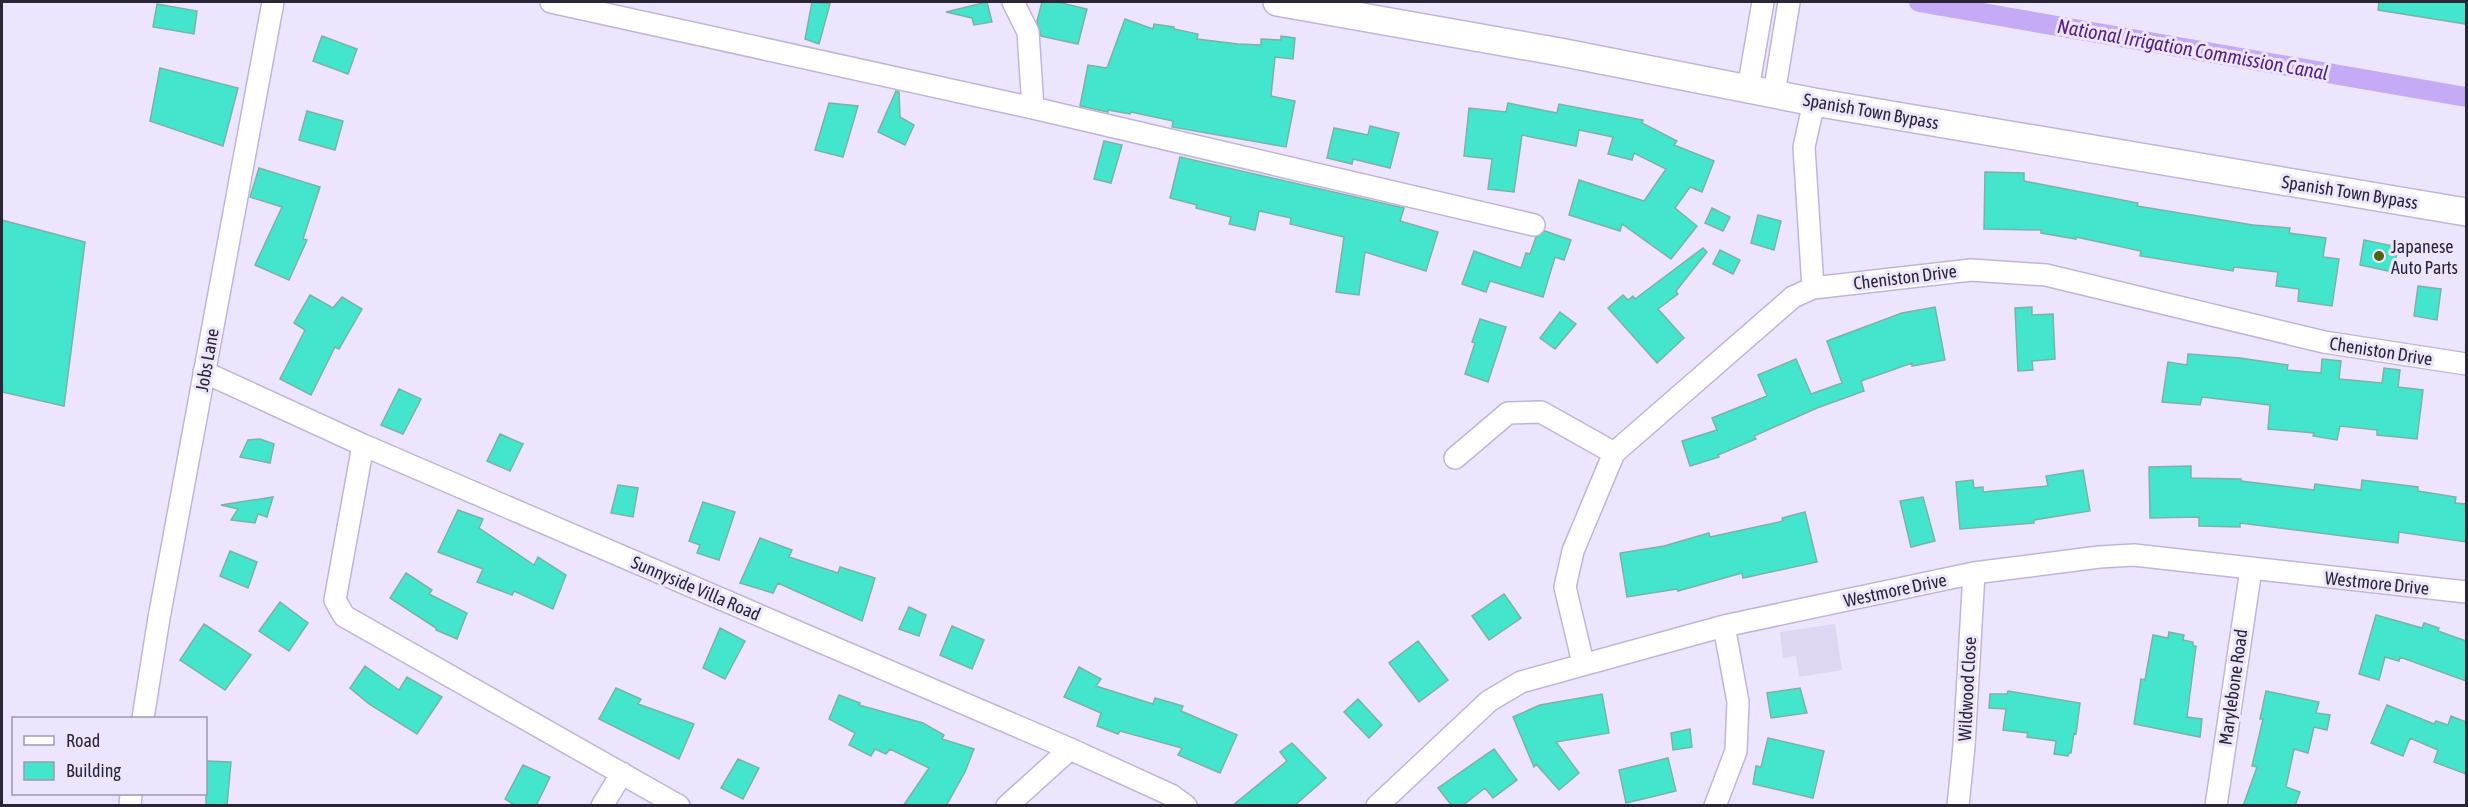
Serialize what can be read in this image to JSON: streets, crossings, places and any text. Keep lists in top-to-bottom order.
{
  "streets": {
    "main road": ["Spanish Town Bypass"],
    "street": [
      "Cheniston Drive",
      "Jobs Lane",
      "Westmore Drive",
      "Sunnyside Villa Road",
      "Marylebone Road",
      "Wildwood Close"
    ]
  },
  "crossings": [
    ["Cheniston Drive", "Westmore Drive"],
    ["Jobs Lane", "Sunnyside Villa Road"],
    ["Westmore Drive", "Marylebone Road"],
    ["Westmore Drive", "Wildwood Close"]
  ],
  "water": ["National Irrigation Commission Canal"],
  "places": ["Japanese Auto Parts"],
  "legend": ["Road", "Building"]
}
